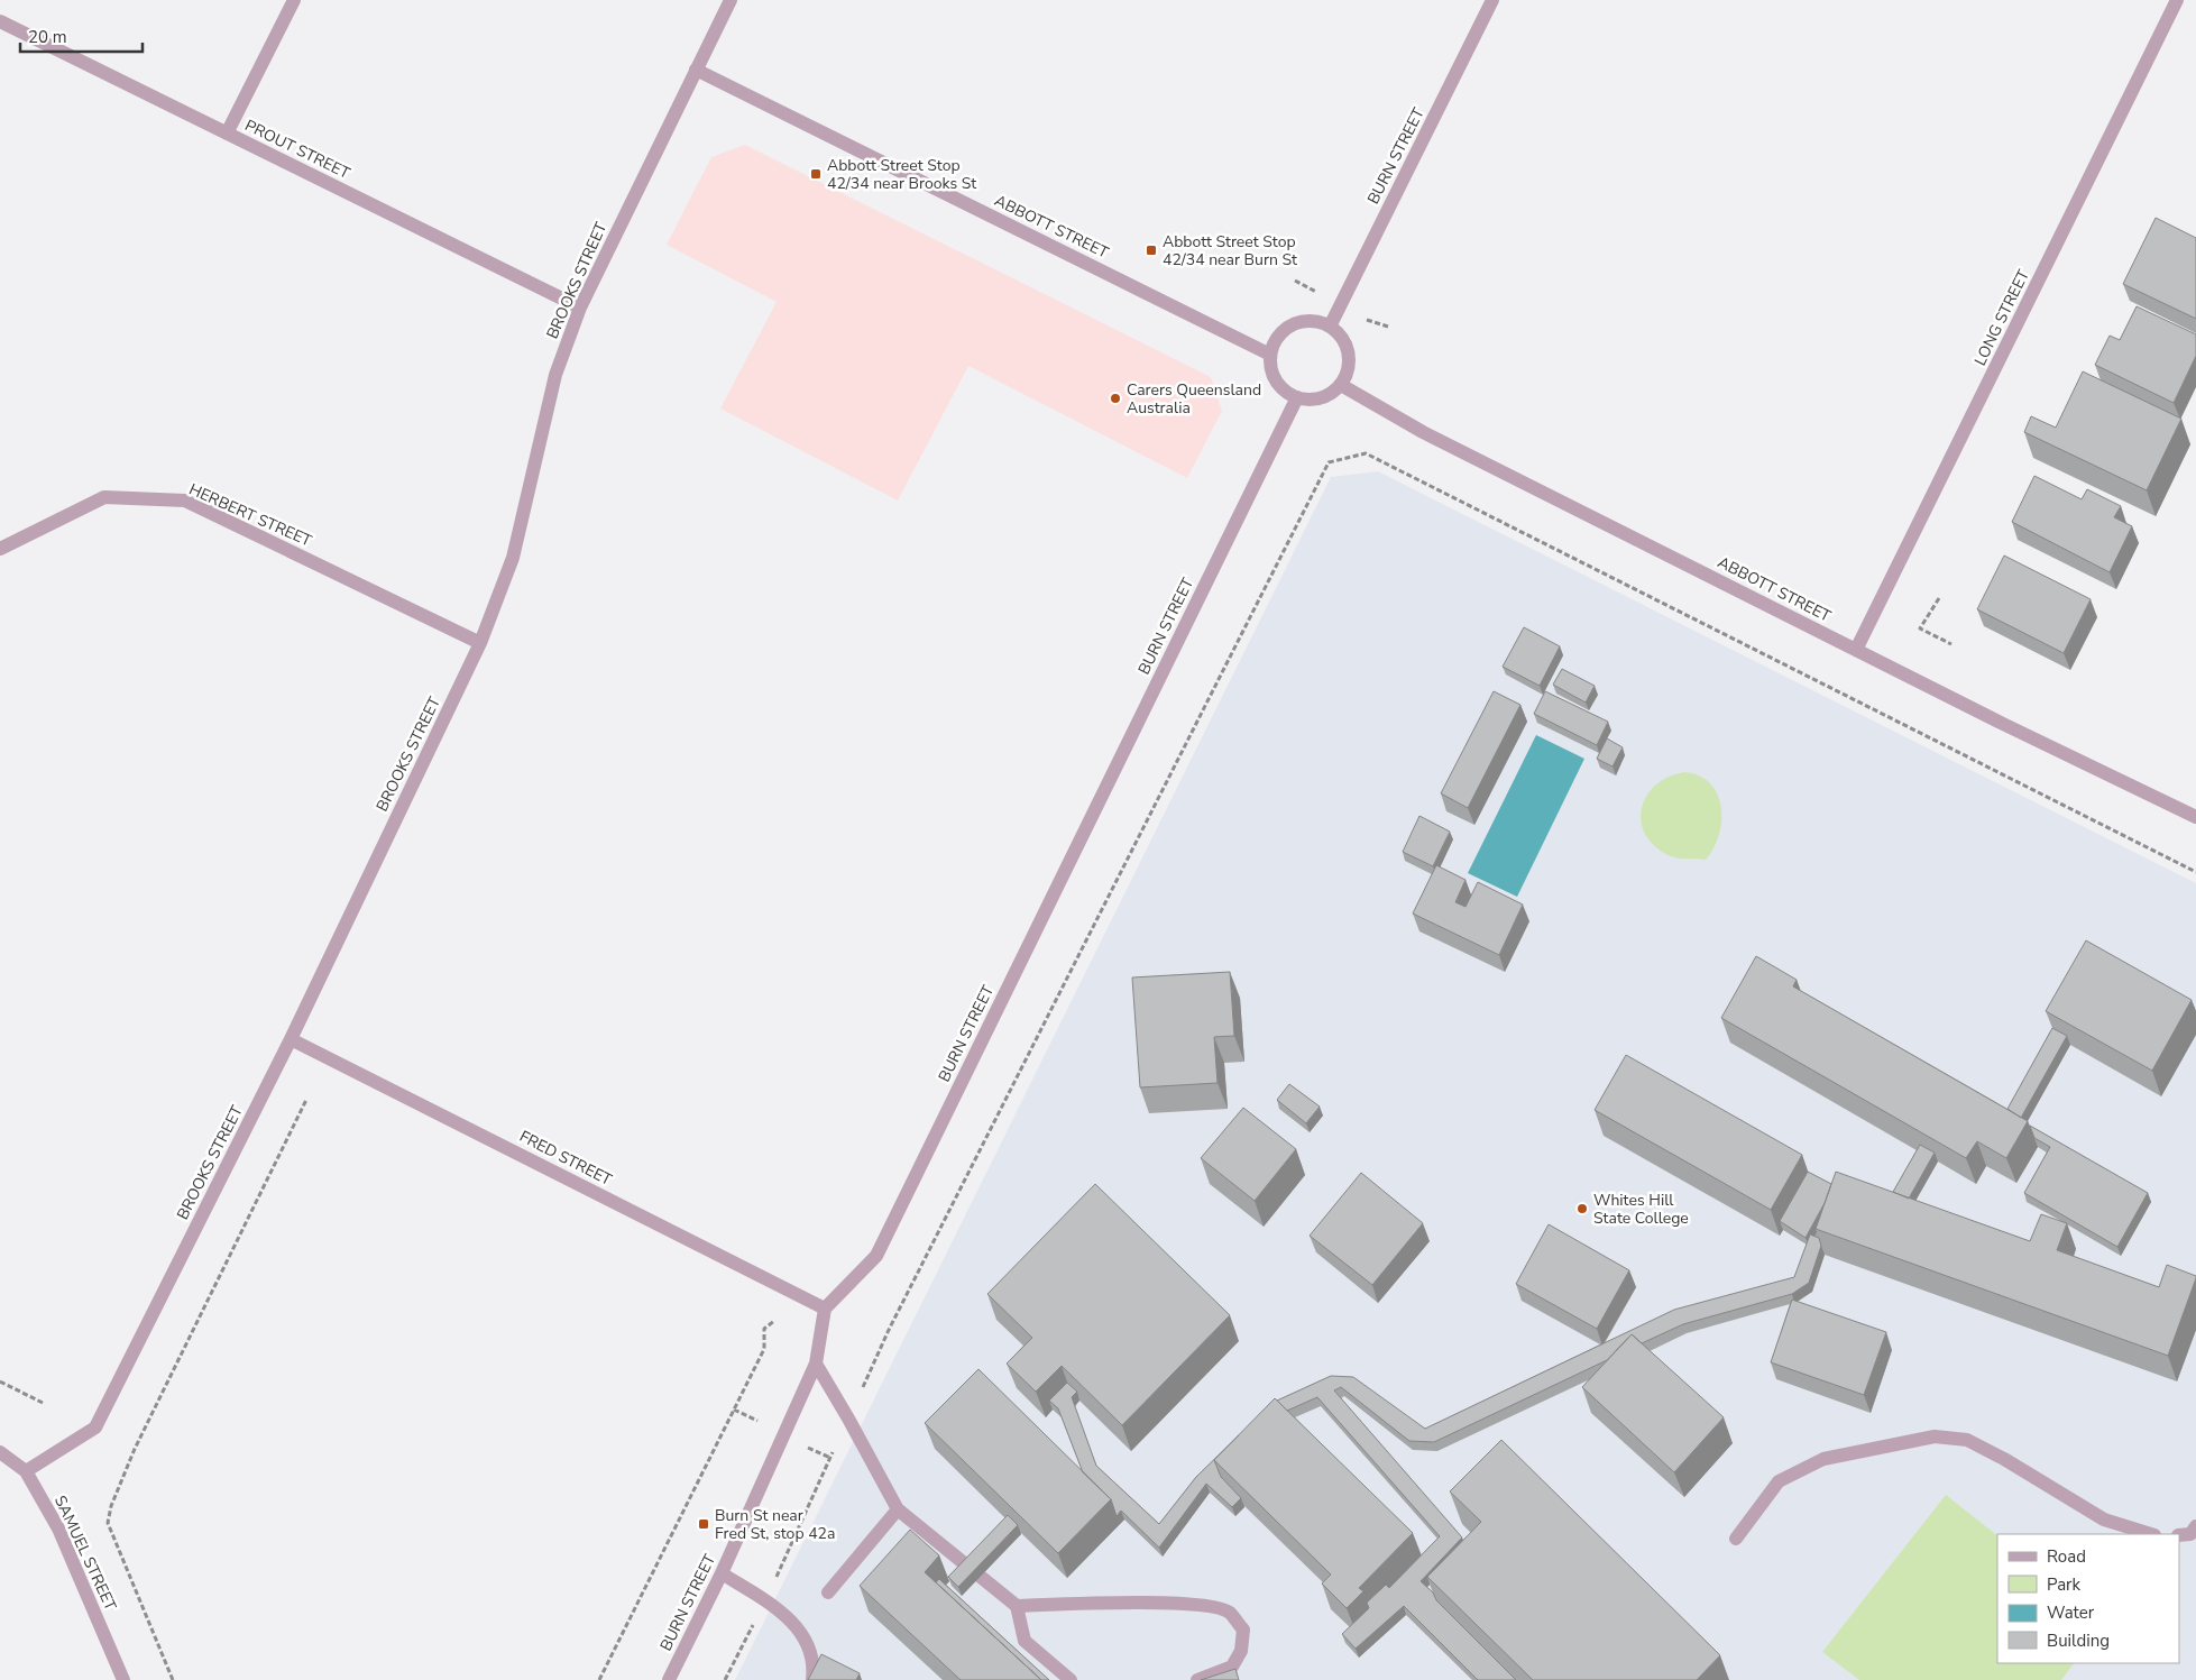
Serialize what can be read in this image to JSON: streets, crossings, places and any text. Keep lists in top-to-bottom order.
{
  "streets": {
    "street": [
      "PROUT STREET",
      "BURN STREET",
      "ABBOTT STREET",
      "BROOKS STREET",
      "LONG STREET",
      "HERBERT STREET",
      "FRED STREET",
      "SAMUEL STREET"
    ]
  },
  "crossings": [
    ["PROUT STREET", "BROOKS STREET"],
    ["BURN STREET", "ABBOTT STREET"],
    ["BURN STREET", "FRED STREET"],
    ["ABBOTT STREET", "BROOKS STREET"],
    ["ABBOTT STREET", "LONG STREET"],
    ["BROOKS STREET", "HERBERT STREET"],
    ["BROOKS STREET", "FRED STREET"],
    ["BROOKS STREET", "SAMUEL STREET"]
  ],
  "places": {
    "transit": ["Abbott Street Stop 42/34 near Brooks St", "Abbott Street Stop 42/34 near Burn St", "Burn St near Fred St, stop 42a"],
    "other": ["Carers Queensland Australia", "Whites Hill State College"]
  },
  "legend": [
    "Road",
    "Park",
    "Water",
    "Building"
  ],
  "scale_bar": "20 m"
}
